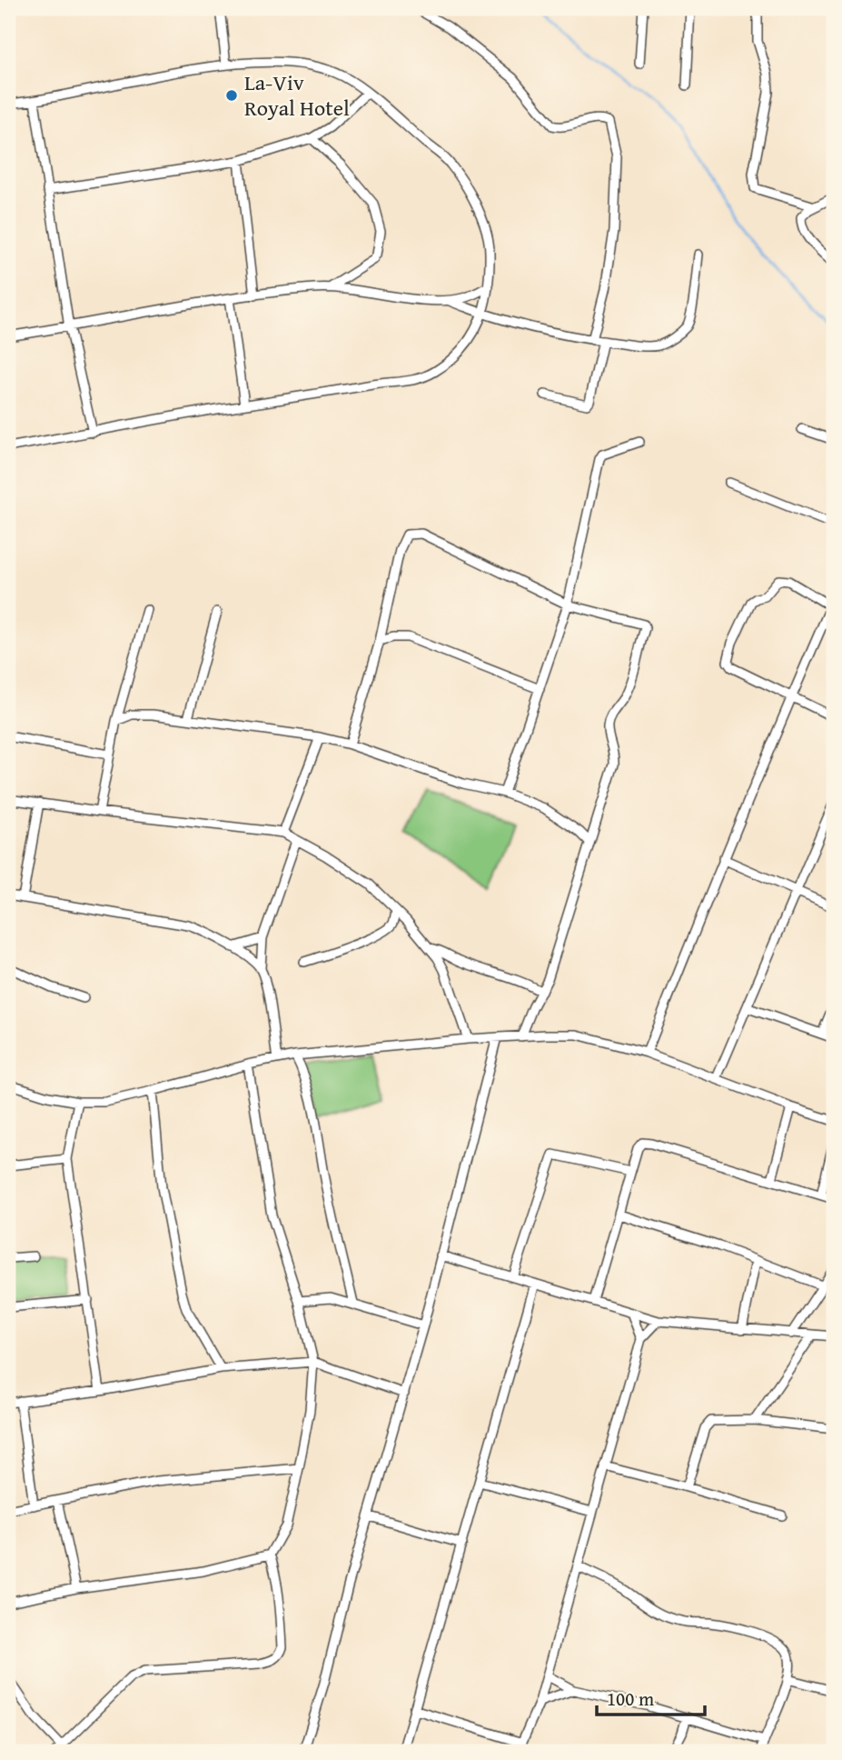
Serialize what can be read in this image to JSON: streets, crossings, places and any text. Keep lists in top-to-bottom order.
{
  "places": ["La-Viv Royal Hotel"],
  "scale_bar": "100 m"
}
